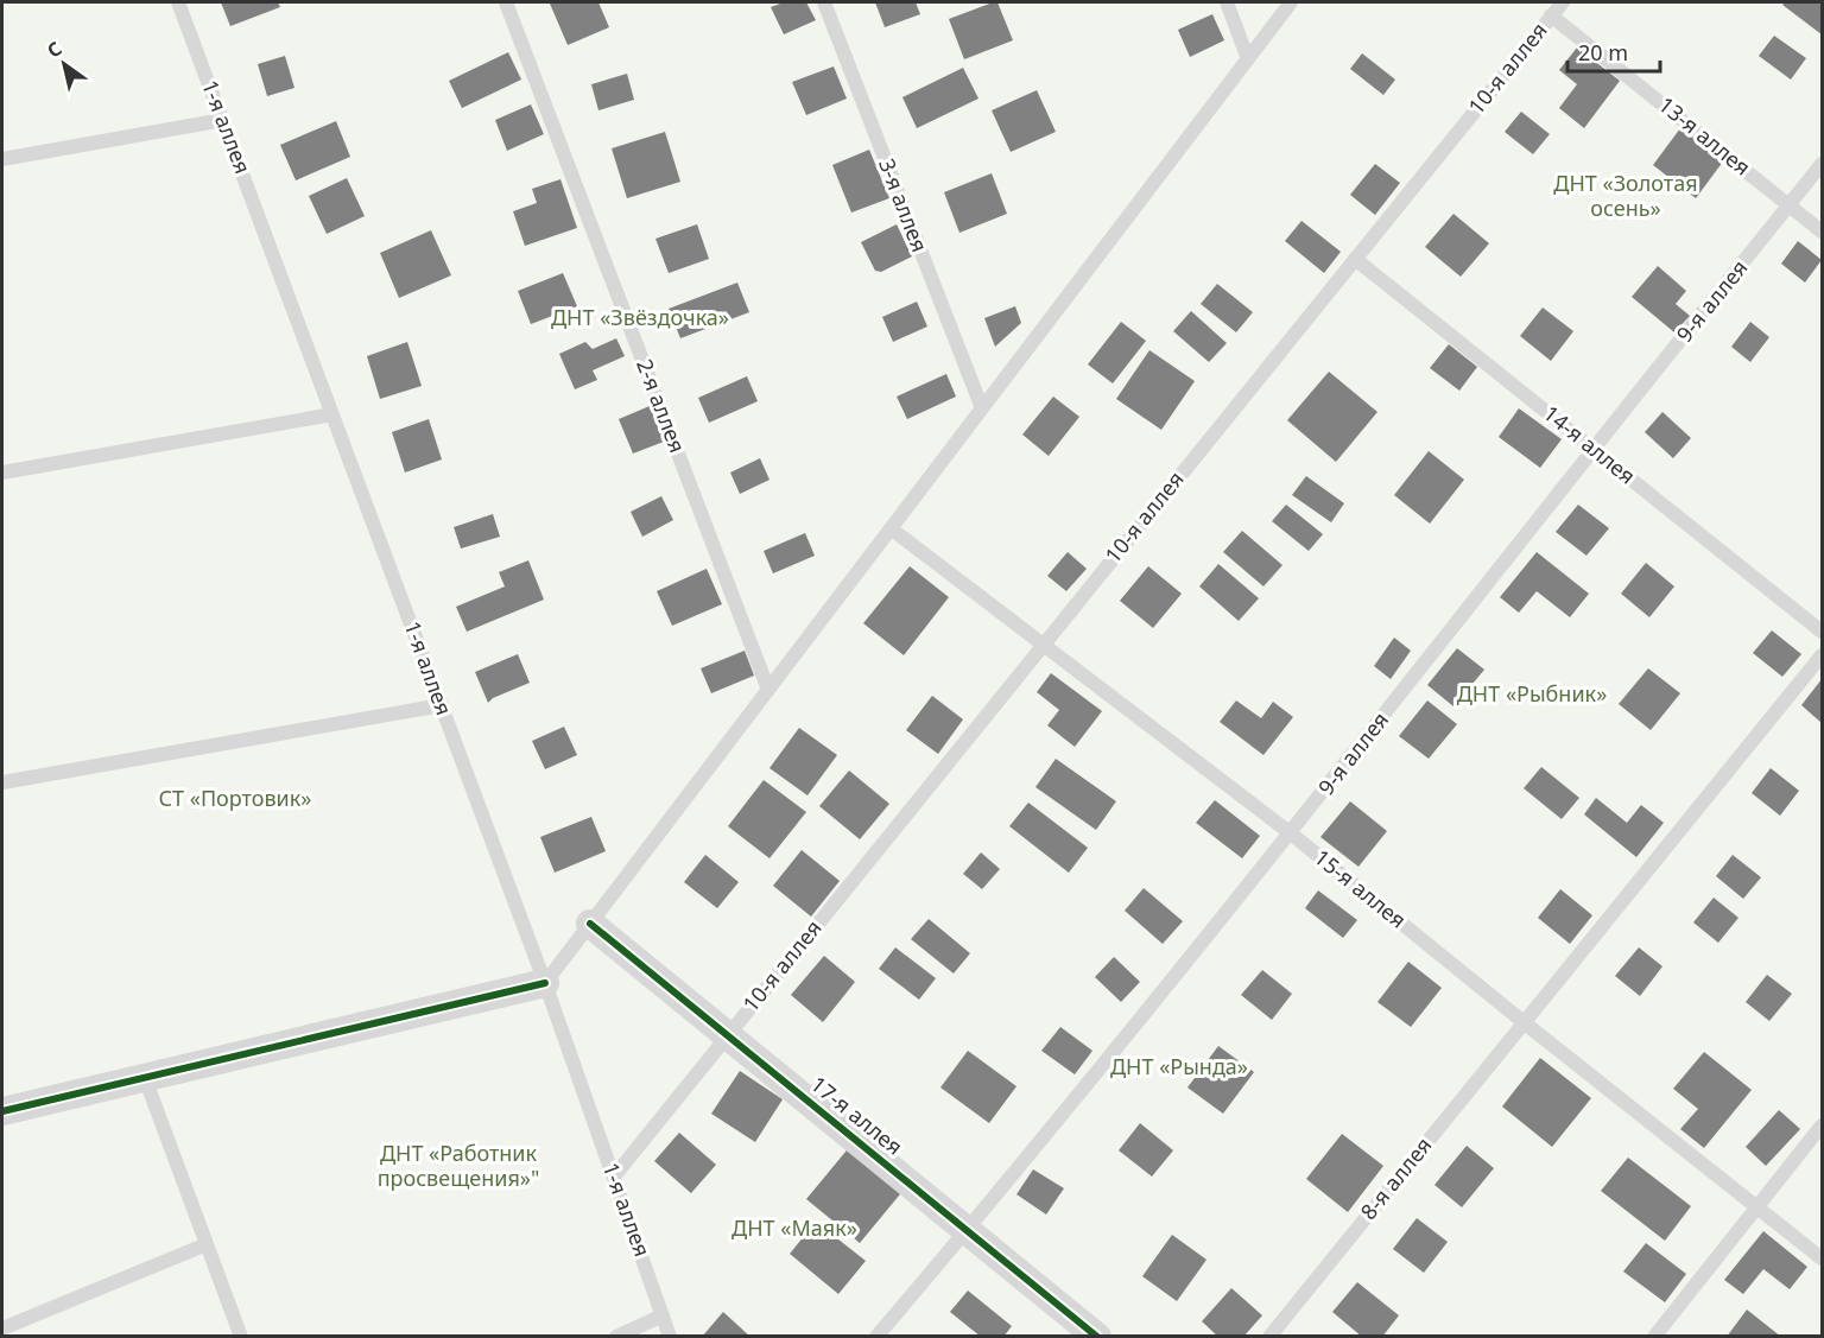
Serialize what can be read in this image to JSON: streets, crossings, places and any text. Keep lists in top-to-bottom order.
{
  "streets": {
    "street": ["17-я аллея"],
    "lane": [
      "10-я аллея",
      "1-я аллея",
      "13-я аллея",
      "3-я аллея",
      "9-я аллея",
      "2-я аллея",
      "14-я аллея",
      "15-я аллея",
      "8-я аллея"
    ]
  },
  "crossings": [
    ["10-я аллея", "1-я аллея"],
    ["10-я аллея", "13-я аллея"],
    ["10-я аллея", "14-я аллея"],
    ["10-я аллея", "15-я аллея"],
    ["10-я аллея", "17-я аллея"],
    ["13-я аллея", "9-я аллея"],
    ["9-я аллея", "14-я аллея"],
    ["9-я аллея", "15-я аллея"],
    ["9-я аллея", "17-я аллея"],
    ["15-я аллея", "8-я аллея"]
  ],
  "parks": [
    "ДНТ «Золотая осень»",
    "ДНТ «Звёздочка»",
    "ДНТ «Рыбник»",
    "СТ «Портовик»",
    "ДНТ «Рында»",
    "ДНТ «Работник просвещения»\"",
    "ДНТ «Маяк»"
  ],
  "scale_bar": "20 m",
  "north": "top left"
}
